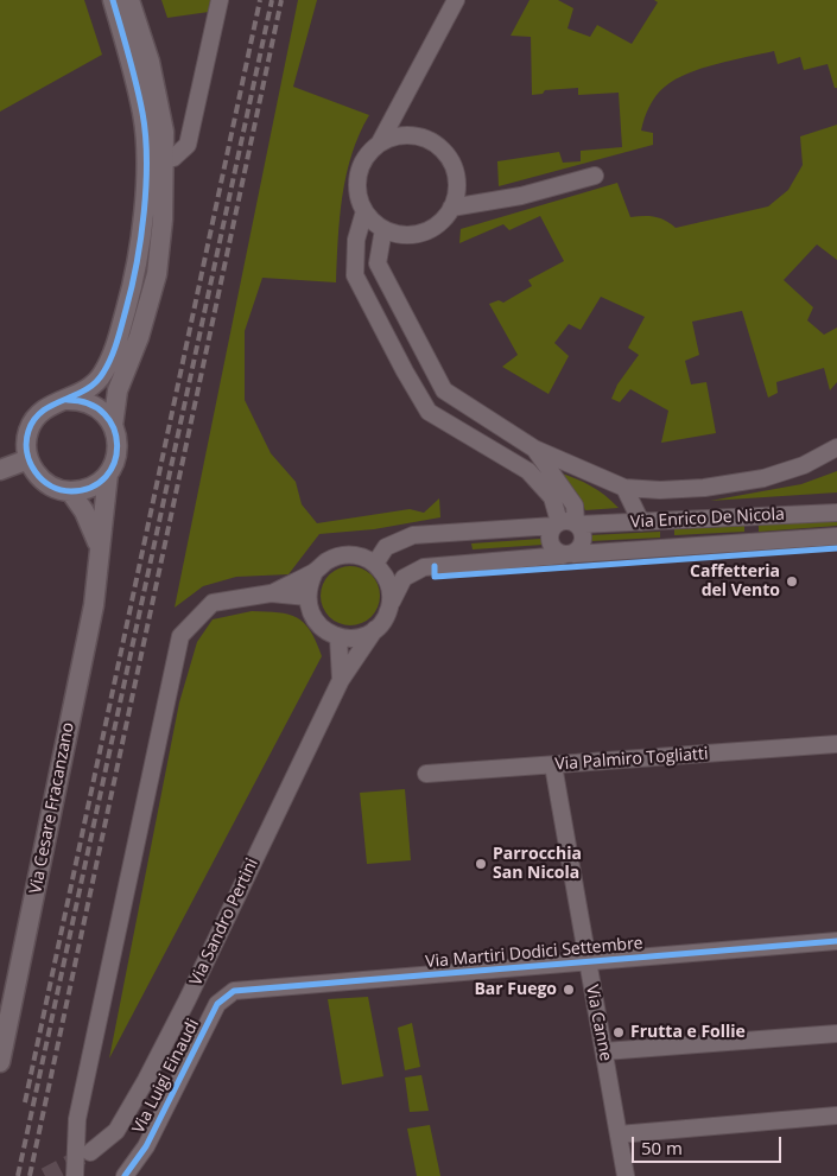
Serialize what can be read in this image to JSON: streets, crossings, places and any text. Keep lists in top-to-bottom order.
{
  "streets": {
    "street": [
      "Via Enrico De Nicola",
      "Via Palmiro Togliatti",
      "Via Cesare Fracanzano",
      "Via Sandro Pertini",
      "Via Martiri Dodici Settembre",
      "Via Canne",
      "Via Luigi Einaudi"
    ]
  },
  "crossings": [
    ["Via Enrico De Nicola", "Via Sandro Pertini"],
    ["Via Palmiro Togliatti", "Via Canne"],
    ["Via Martiri Dodici Settembre", "Via Canne"],
    ["Via Martiri Dodici Settembre", "Via Luigi Einaudi"]
  ],
  "places": [
    "Caffetteria del Vento",
    "Parrocchia San Nicola",
    "Bar Fuego",
    "Frutta e Follie"
  ],
  "scale_bar": "50 m"
}
